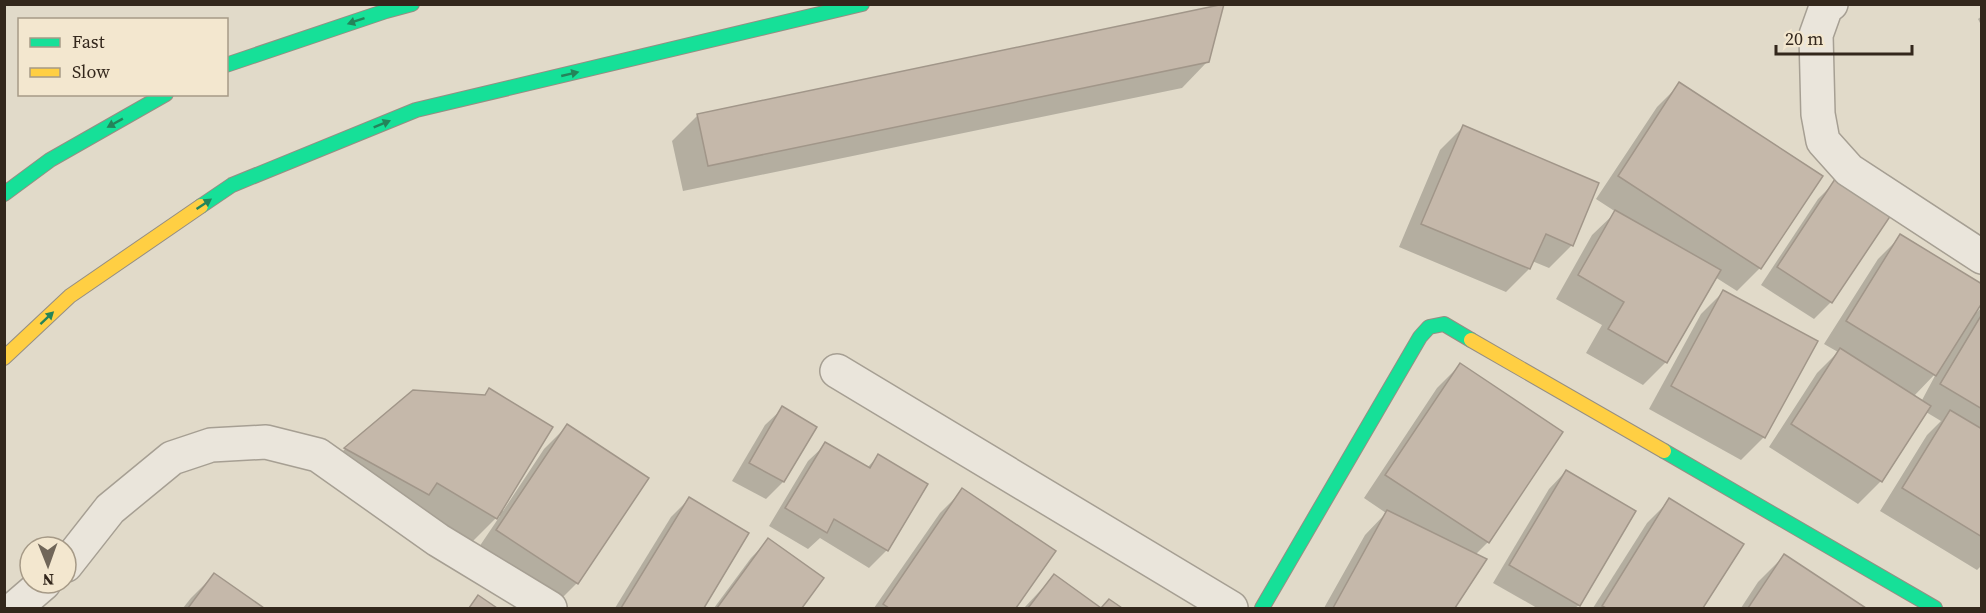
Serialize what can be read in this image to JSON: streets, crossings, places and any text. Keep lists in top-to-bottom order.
{
  "legend": ["Fast", "Slow"],
  "scale_bar": "20 m",
  "north": "bottom"
}
